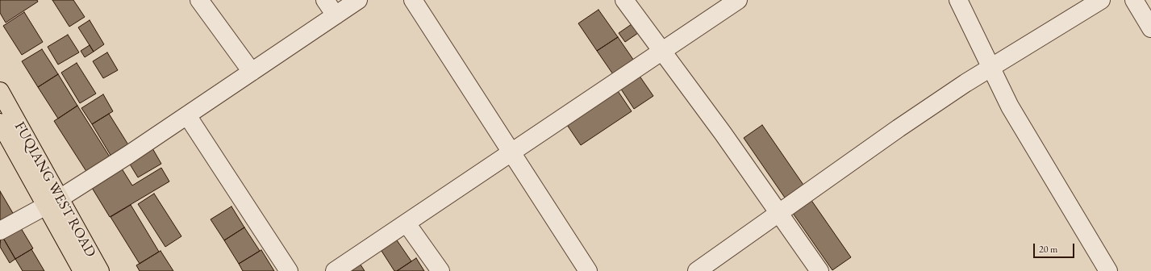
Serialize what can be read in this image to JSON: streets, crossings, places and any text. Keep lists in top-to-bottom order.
{
  "streets": {
    "main road": ["FUQIANG WEST ROAD"]
  },
  "scale_bar": "20 m"
}
